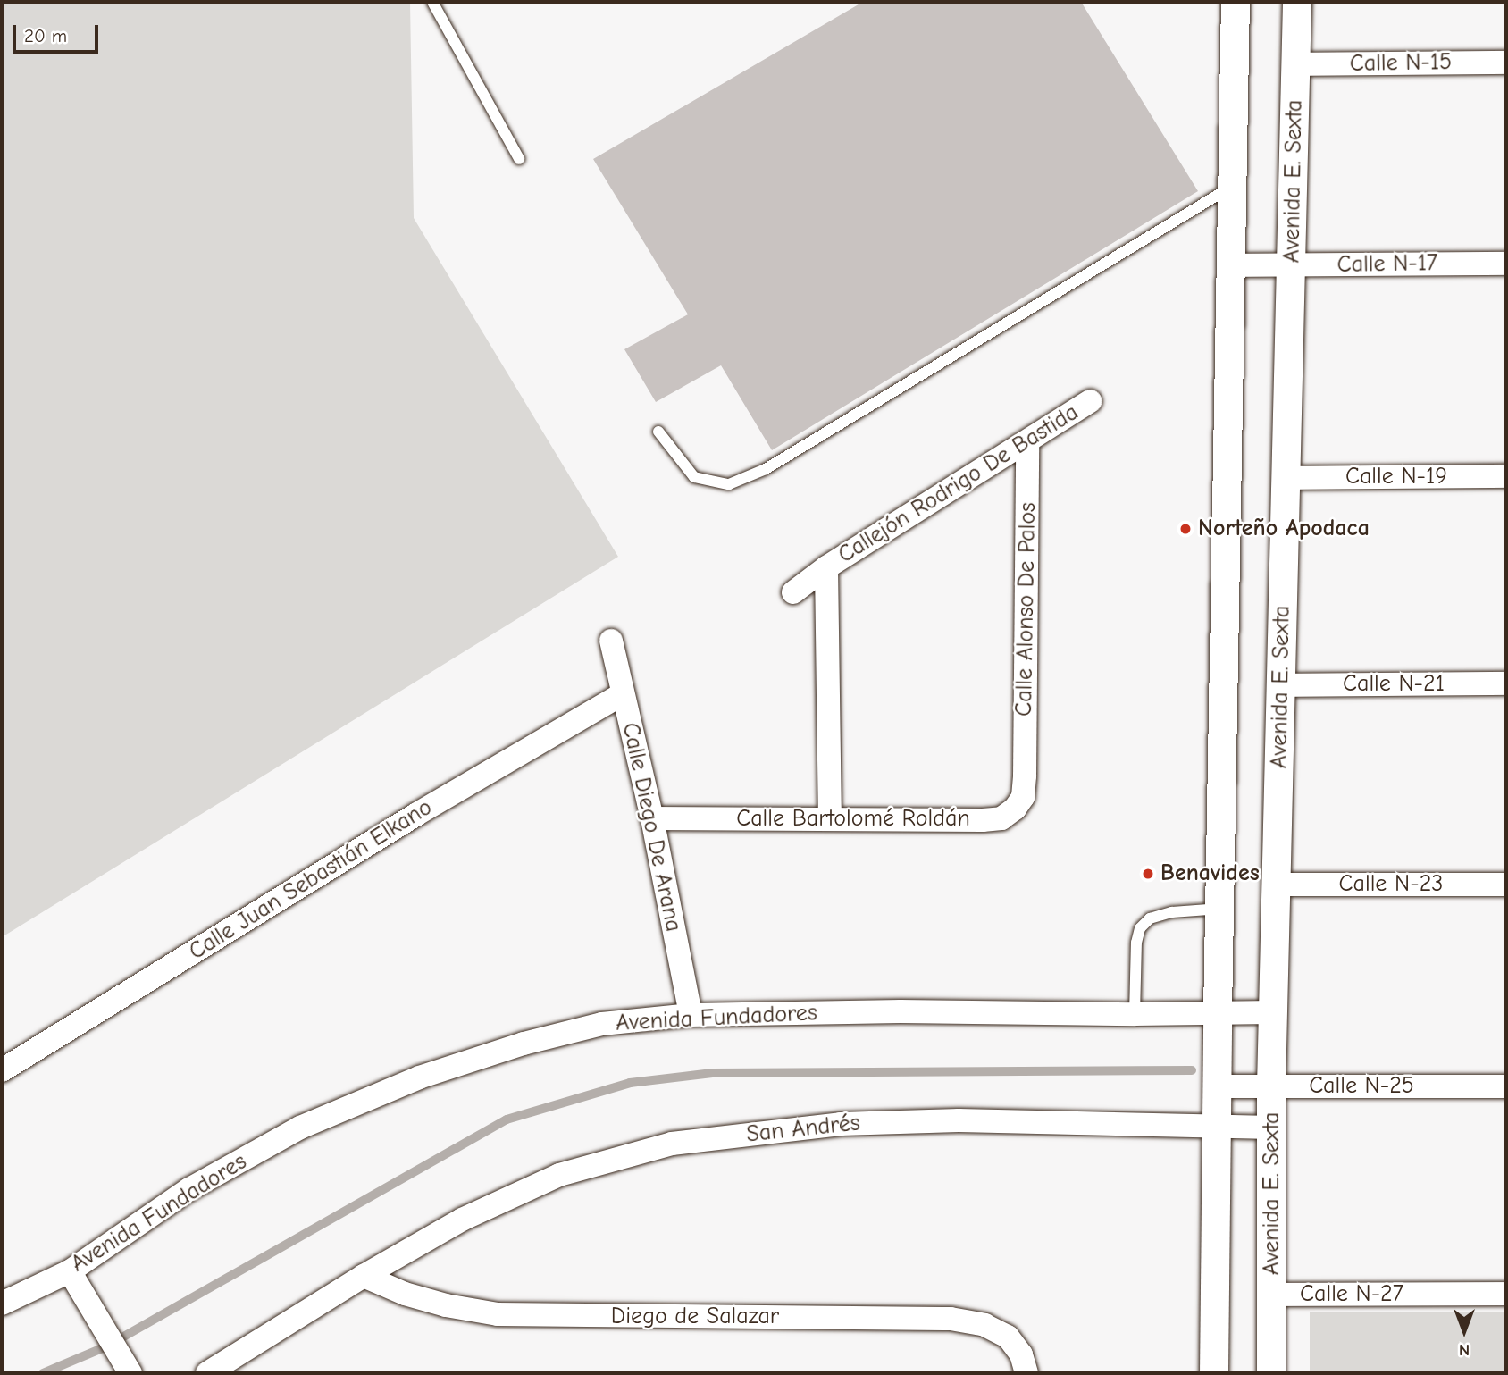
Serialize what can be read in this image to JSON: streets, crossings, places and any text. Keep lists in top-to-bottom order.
{
  "streets": {
    "street": [
      "Calle N-15",
      "Avenida E. Sexta",
      "Calle N-17",
      "Calle N-19",
      "Callejón Rodrigo De Bastida",
      "Calle Alonso De Palos",
      "Calle N-21",
      "Calle Bartolomé Roldán",
      "Calle Diego De Arana",
      "Calle Juan Sebastián Elkano",
      "Calle N-23",
      "Avenida Fundadores",
      "Calle N-25",
      "San Andrés",
      "Calle N-27",
      "Diego de Salazar"
    ]
  },
  "crossings": [
    ["Calle N-15", "Avenida E. Sexta"],
    ["Avenida E. Sexta", "Calle N-17"],
    ["Avenida E. Sexta", "Calle N-19"],
    ["Avenida E. Sexta", "Calle N-21"],
    ["Avenida E. Sexta", "Calle N-23"],
    ["Avenida E. Sexta", "Avenida Fundadores"],
    ["Avenida E. Sexta", "Calle N-25"],
    ["Avenida E. Sexta", "San Andrés"],
    ["Avenida E. Sexta", "Calle N-27"],
    ["Callejón Rodrigo De Bastida", "Calle Alonso De Palos"],
    ["Calle Alonso De Palos", "Calle Bartolomé Roldán"],
    ["Calle Bartolomé Roldán", "Calle Diego De Arana"],
    ["Calle Diego De Arana", "Calle Juan Sebastián Elkano"],
    ["Calle Diego De Arana", "Avenida Fundadores"],
    ["San Andrés", "Diego de Salazar"]
  ],
  "places": ["Norteño Apodaca", "Benavides"],
  "scale_bar": "20 m",
  "north": "bottom"
}
